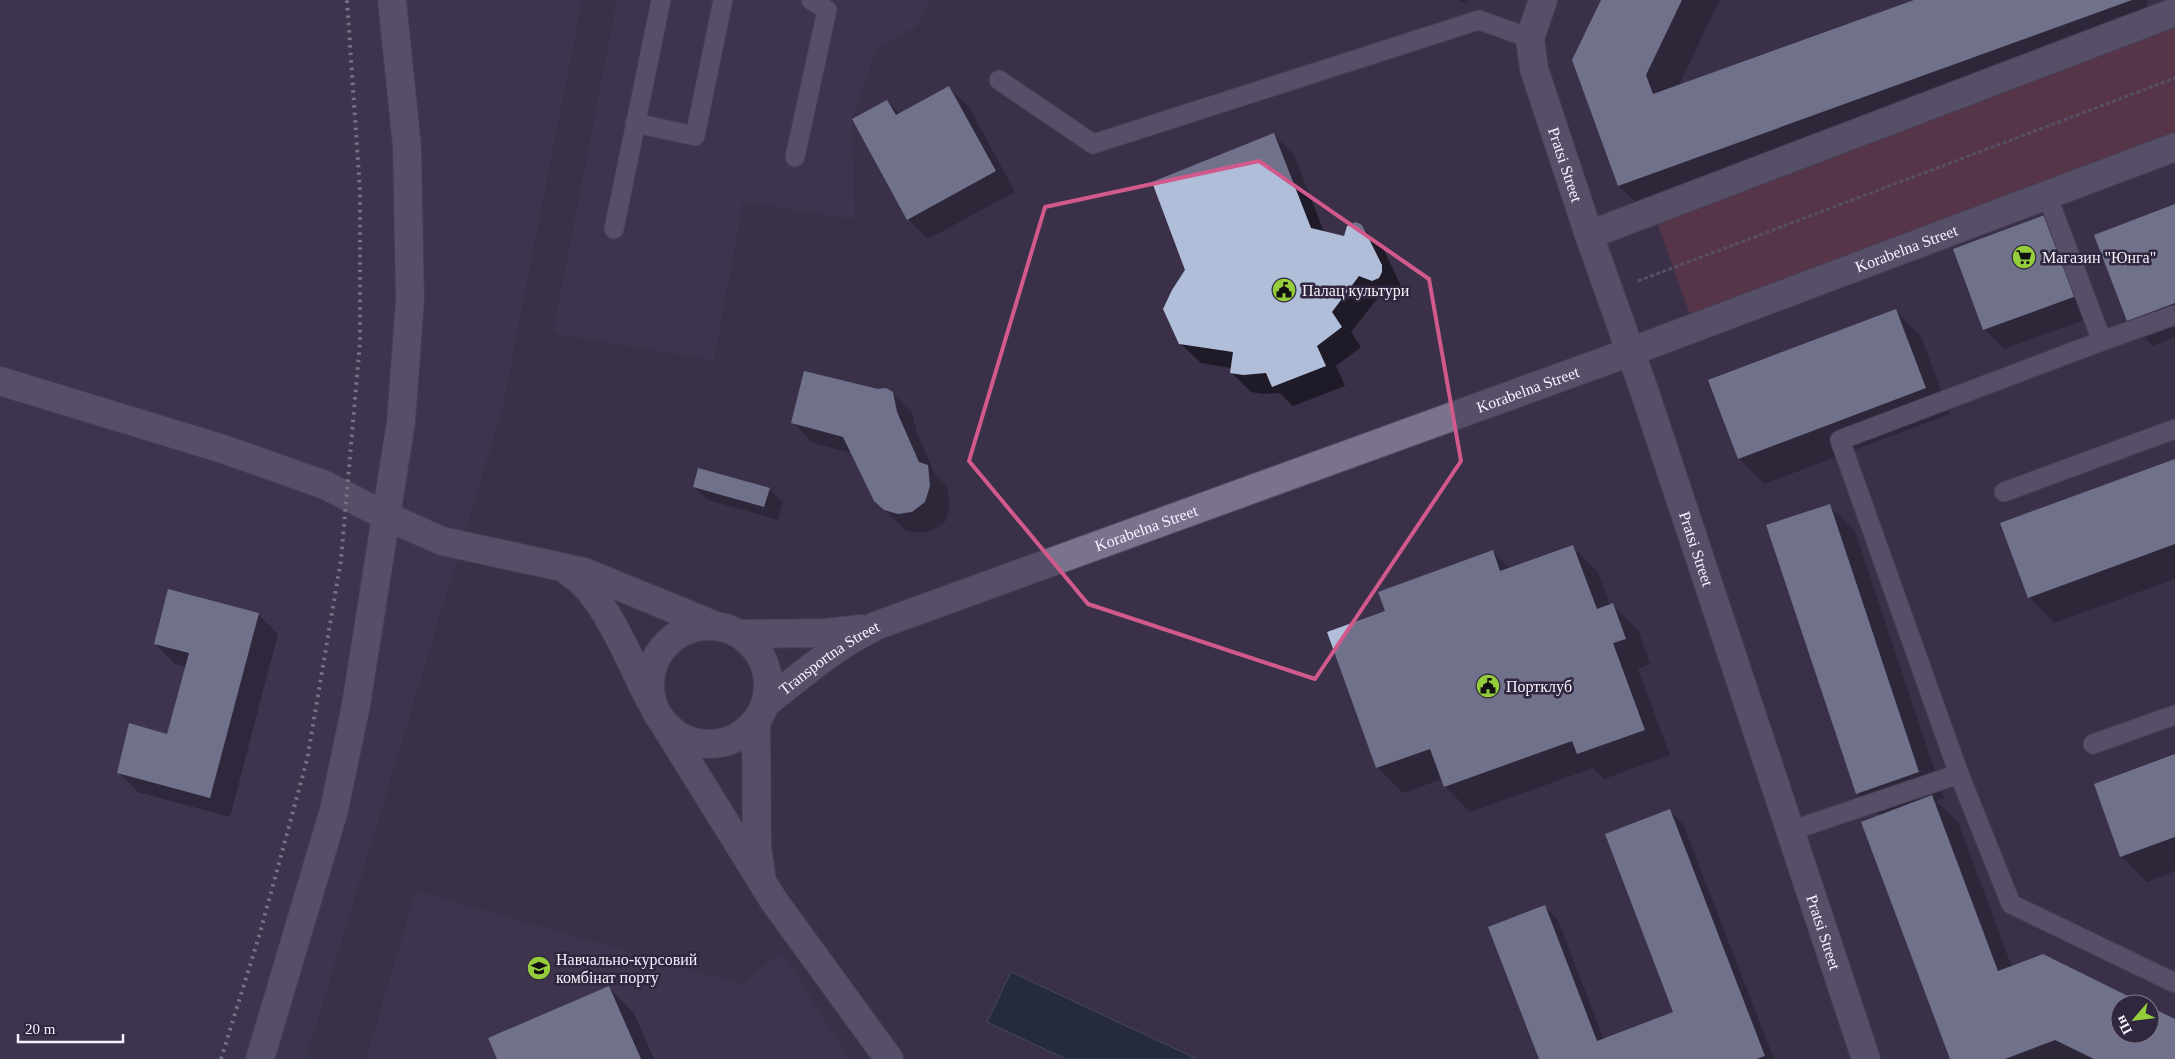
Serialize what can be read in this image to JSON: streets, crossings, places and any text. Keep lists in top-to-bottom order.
{
  "streets": {
    "street": ["Pratsi Street", "Korabelna Street", "Transportna Street"]
  },
  "crossings": [
    ["Pratsi Street", "Korabelna Street"],
    ["Korabelna Street", "Transportna Street"]
  ],
  "places": {
    "supermarket": ["Магазин \"Юнга\""],
    "public building": ["Палац культури", "Портклуб"],
    "school or university": ["Навчально-курсовий комбінат порту"]
  },
  "scale_bar": "20 m",
  "north": "bottom left"
}
